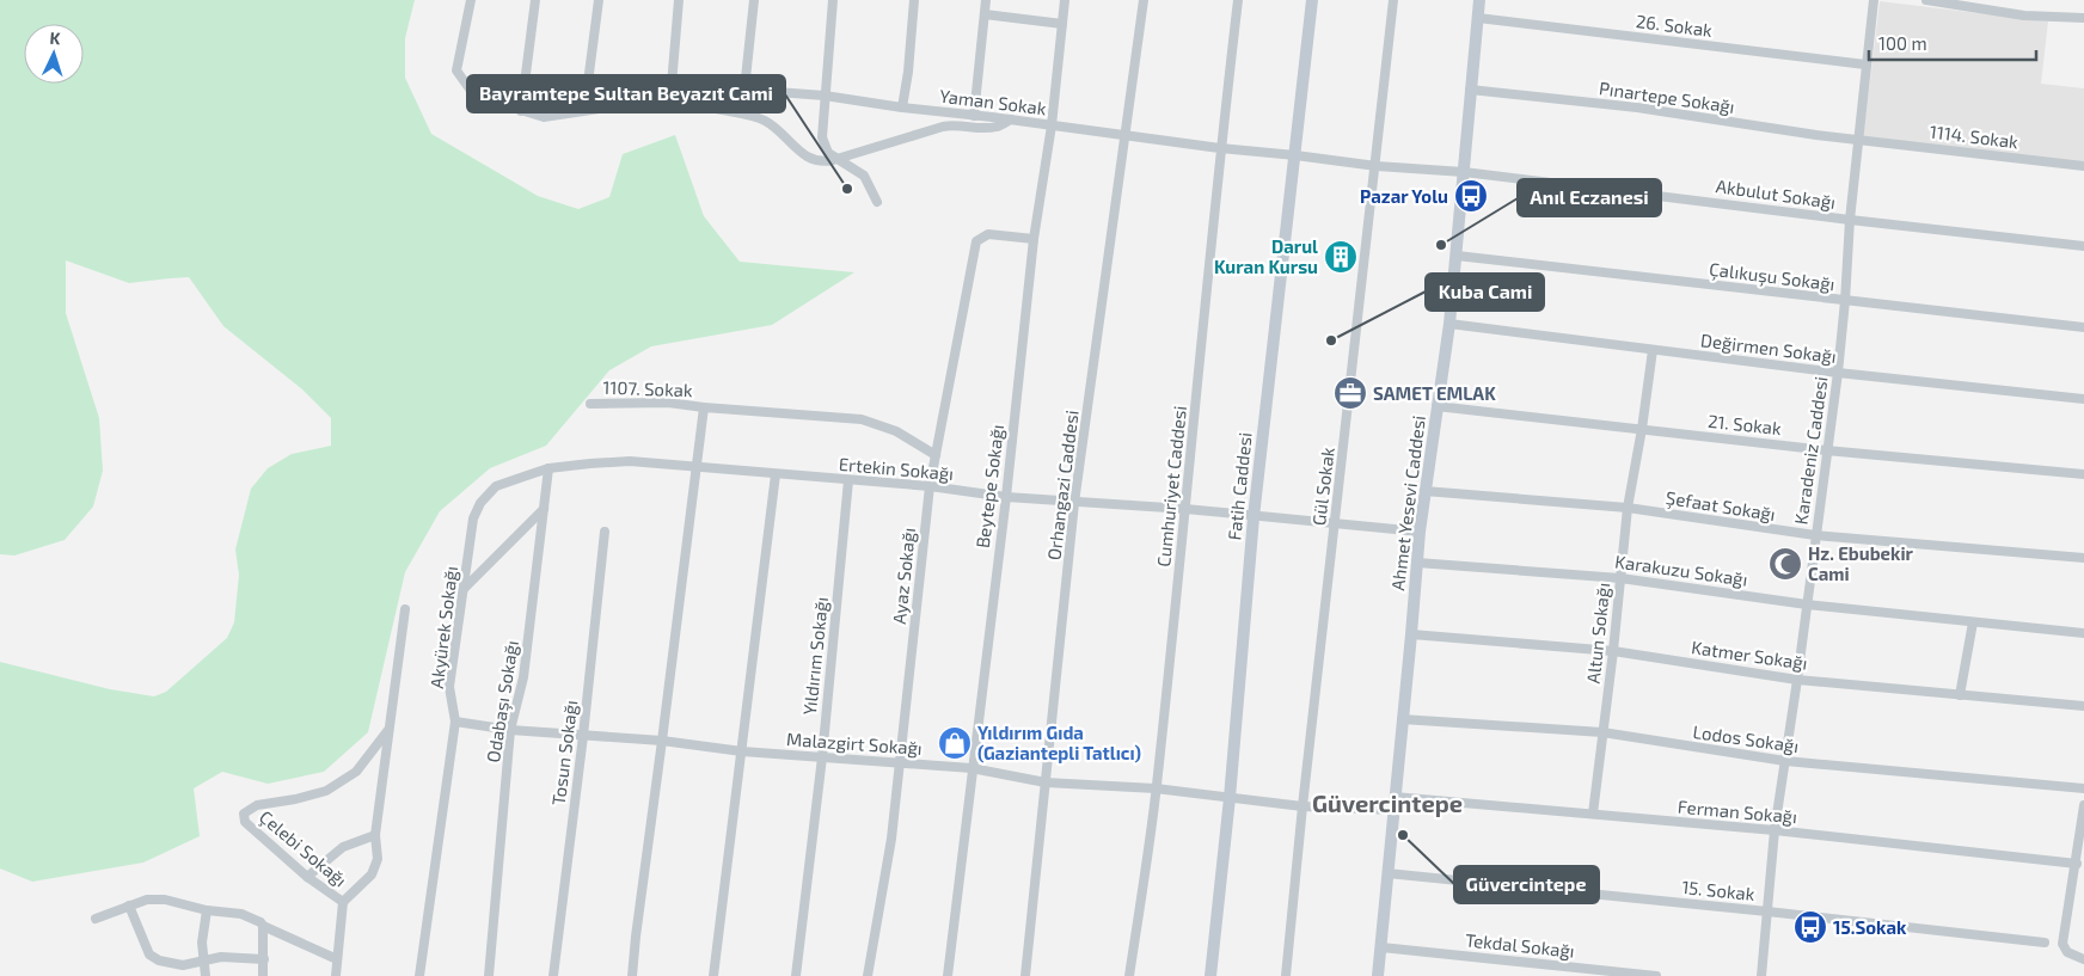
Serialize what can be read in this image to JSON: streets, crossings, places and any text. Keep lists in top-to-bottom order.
{
  "streets": {
    "main road": ["Fatih Caddesi", "Ahmet Yesevi Caddesi"],
    "street": [
      "26. Sokak",
      "Pınartepe Sokağı",
      "Yaman Sokak",
      "1114. Sokak",
      "Akbulut Sokağı",
      "Çalıkuşu Sokağı",
      "Değirmen Sokağı",
      "1107. Sokak",
      "21. Sokak",
      "Karadeniz Caddesi",
      "Ertekin Sokağı",
      "Orhangazi Caddesi",
      "Beytepe Sokağı",
      "Cumhuriyet Caddesi",
      "Gül Sokak",
      "Şefaat Sokağı",
      "Karakuzu Sokağı",
      "Ayaz Sokağı",
      "Akyürek Sokağı",
      "Altun Sokağı",
      "Katmer Sokağı",
      "Yıldırım Sokağı",
      "Odabaşı Sokağı",
      "Lodos Sokağı",
      "Malazgirt Sokağı",
      "Tosun Sokağı",
      "Ferman Sokağı",
      "Çelebi Sokağı",
      "15. Sokak",
      "Tekdal Sokağı"
    ]
  },
  "crossings": [
    ["26. Sokak", "Karadeniz Caddesi"],
    ["26. Sokak", "Ahmet Yesevi Caddesi"],
    ["Pınartepe Sokağı", "1114. Sokak"],
    ["Pınartepe Sokağı", "Karadeniz Caddesi"],
    ["Pınartepe Sokağı", "Ahmet Yesevi Caddesi"],
    ["Yaman Sokak", "Akbulut Sokağı"],
    ["Yaman Sokak", "Orhangazi Caddesi"],
    ["Yaman Sokak", "Beytepe Sokağı"],
    ["Yaman Sokak", "Cumhuriyet Caddesi"],
    ["Yaman Sokak", "Fatih Caddesi"],
    ["Yaman Sokak", "Gül Sokak"],
    ["Yaman Sokak", "Ahmet Yesevi Caddesi"],
    ["1114. Sokak", "Karadeniz Caddesi"],
    ["Akbulut Sokağı", "Karadeniz Caddesi"],
    ["Akbulut Sokağı", "Ahmet Yesevi Caddesi"],
    ["Çalıkuşu Sokağı", "Karadeniz Caddesi"],
    ["Çalıkuşu Sokağı", "Ahmet Yesevi Caddesi"],
    ["Değirmen Sokağı", "Karadeniz Caddesi"],
    ["Değirmen Sokağı", "Ahmet Yesevi Caddesi"],
    ["Değirmen Sokağı", "Altun Sokağı"],
    ["1107. Sokak", "Ayaz Sokağı"],
    ["21. Sokak", "Karadeniz Caddesi"],
    ["21. Sokak", "Ahmet Yesevi Caddesi"],
    ["21. Sokak", "Altun Sokağı"],
    ["Karadeniz Caddesi", "Şefaat Sokağı"],
    ["Karadeniz Caddesi", "Karakuzu Sokağı"],
    ["Karadeniz Caddesi", "Katmer Sokağı"],
    ["Karadeniz Caddesi", "Lodos Sokağı"],
    ["Karadeniz Caddesi", "Ferman Sokağı"],
    ["Karadeniz Caddesi", "15. Sokak"],
    ["Ertekin Sokağı", "Orhangazi Caddesi"],
    ["Ertekin Sokağı", "Beytepe Sokağı"],
    ["Ertekin Sokağı", "Cumhuriyet Caddesi"],
    ["Ertekin Sokağı", "Fatih Caddesi"],
    ["Ertekin Sokağı", "Gül Sokak"],
    ["Ertekin Sokağı", "Ahmet Yesevi Caddesi"],
    ["Ertekin Sokağı", "Ayaz Sokağı"],
    ["Ertekin Sokağı", "Akyürek Sokağı"],
    ["Ertekin Sokağı", "Yıldırım Sokağı"],
    ["Ertekin Sokağı", "Odabaşı Sokağı"],
    ["Orhangazi Caddesi", "Malazgirt Sokağı"],
    ["Beytepe Sokağı", "Ayaz Sokağı"],
    ["Beytepe Sokağı", "Malazgirt Sokağı"],
    ["Cumhuriyet Caddesi", "Malazgirt Sokağı"],
    ["Fatih Caddesi", "Malazgirt Sokağı"],
    ["Gül Sokak", "Malazgirt Sokağı"],
    ["Ahmet Yesevi Caddesi", "Şefaat Sokağı"],
    ["Ahmet Yesevi Caddesi", "Karakuzu Sokağı"],
    ["Ahmet Yesevi Caddesi", "Katmer Sokağı"],
    ["Ahmet Yesevi Caddesi", "Lodos Sokağı"],
    ["Ahmet Yesevi Caddesi", "Malazgirt Sokağı"],
    ["Ahmet Yesevi Caddesi", "Ferman Sokağı"],
    ["Ahmet Yesevi Caddesi", "15. Sokak"],
    ["Ahmet Yesevi Caddesi", "Tekdal Sokağı"],
    ["Şefaat Sokağı", "Altun Sokağı"],
    ["Karakuzu Sokağı", "Altun Sokağı"],
    ["Ayaz Sokağı", "Malazgirt Sokağı"],
    ["Akyürek Sokağı", "Odabaşı Sokağı"],
    ["Akyürek Sokağı", "Malazgirt Sokağı"],
    ["Altun Sokağı", "Katmer Sokağı"],
    ["Altun Sokağı", "Lodos Sokağı"],
    ["Altun Sokağı", "Ferman Sokağı"],
    ["Yıldırım Sokağı", "Malazgirt Sokağı"],
    ["Odabaşı Sokağı", "Malazgirt Sokağı"],
    ["Malazgirt Sokağı", "Tosun Sokağı"],
    ["Malazgirt Sokağı", "Ferman Sokağı"]
  ],
  "districts": ["Güvercintepe"],
  "places": {
    "other": [
      "Bayramtepe Sultan Beyazıt Cami",
      "Anıl Eczanesi",
      "Kuba Cami",
      "Güvercintepe"
    ],
    "bus stop": ["Pazar Yolu", "15.Sokak"],
    "building": ["Darul Kuran Kursu"],
    "office": ["SAMET EMLAK"],
    "mosque": ["Hz. Ebubekir Cami"],
    "shop": ["Yıldırım Gıda (Gaziantepli Tatlıcı)"]
  },
  "scale_bar": "100 m",
  "north": "top"
}
